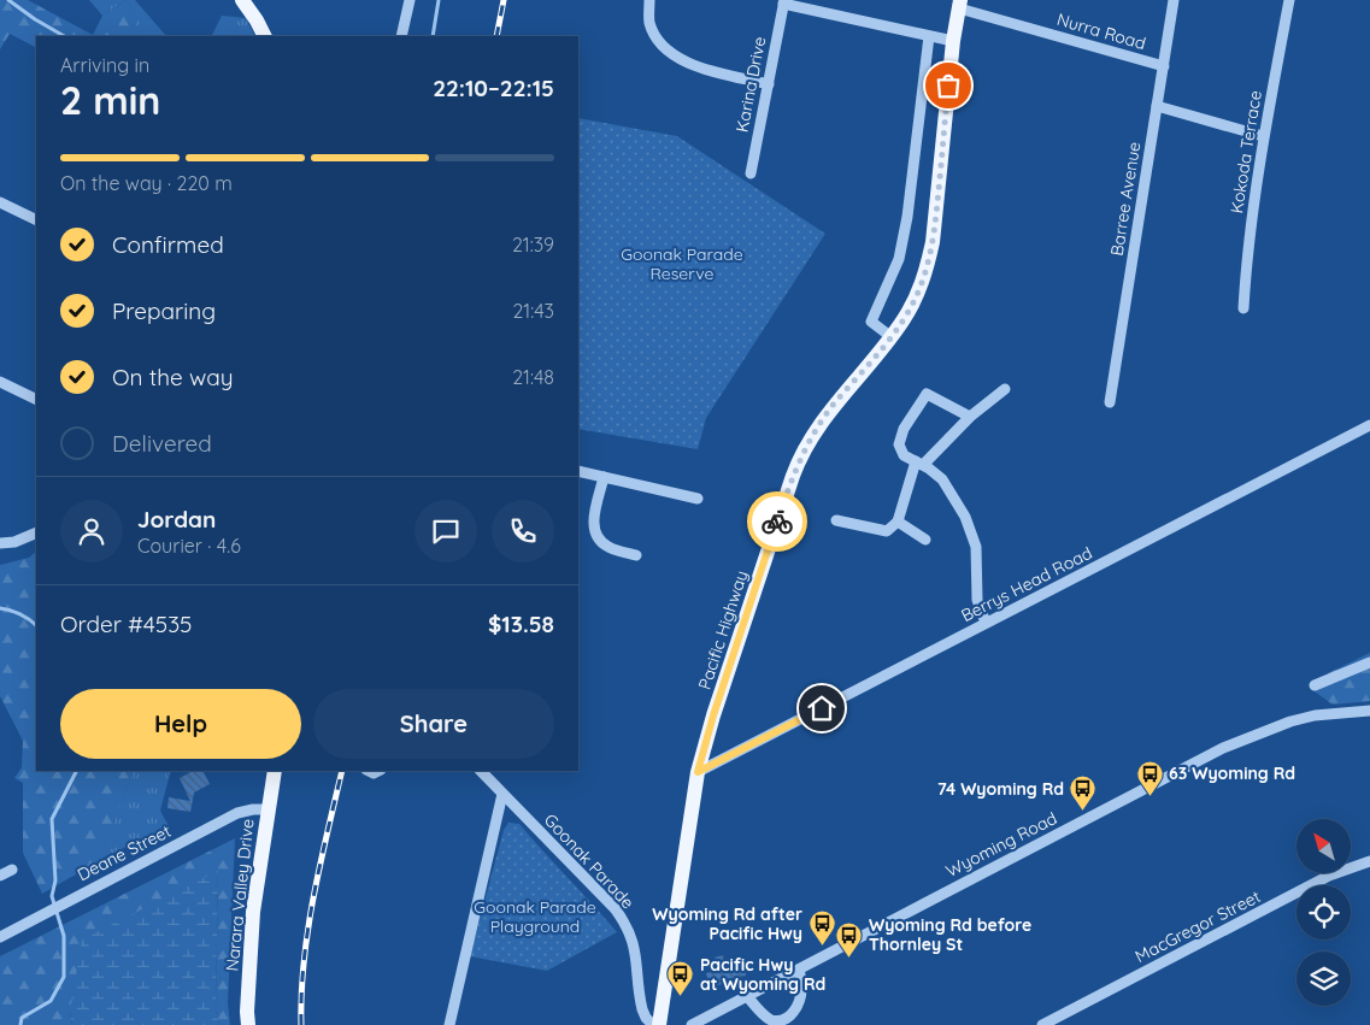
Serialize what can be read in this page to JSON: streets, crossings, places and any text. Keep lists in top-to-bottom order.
{
  "streets": {
    "main road": ["Pacific Highway", "Narara Valley Drive"],
    "street": [
      "Nurra Road",
      "Karina Drive",
      "Kokoda Terrace",
      "Barree Avenue",
      "Berrys Head Road",
      "Wyoming Road",
      "Deane Street",
      "Goonak Parade",
      "MacGregor Street"
    ]
  },
  "crossings": [
    ["Nurra Road", "Barree Avenue"],
    ["Nurra Road", "Pacific Highway"],
    ["Berrys Head Road", "Pacific Highway"],
    ["Deane Street", "Narara Valley Drive"]
  ],
  "parks": ["Goonak Parade Reserve", "Goonak Parade Playground"],
  "places": {
    "bus stop": [
      "63 Wyoming Rd",
      "74 Wyoming Rd",
      "Wyoming Rd after Pacific Hwy",
      "Wyoming Rd before Thornley St",
      "Pacific Hwy at Wyoming Rd"
    ]
  },
  "north": "top left",
  "page": {
    "heading": ["2 min", "Arriving in", "22:10–22:15"],
    "panel": [
      "Jordan",
      "Courier · 4.6",
      "Order #4535",
      "$13.58"
    ],
    "bar": "On the way · 220 m",
    "list": [
      ["Confirmed", "21:39"],
      ["Preparing", "21:43"],
      ["On the way", "21:48"],
      "Delivered"
    ],
    "buttons": ["Help", "Share"]
  }
}
